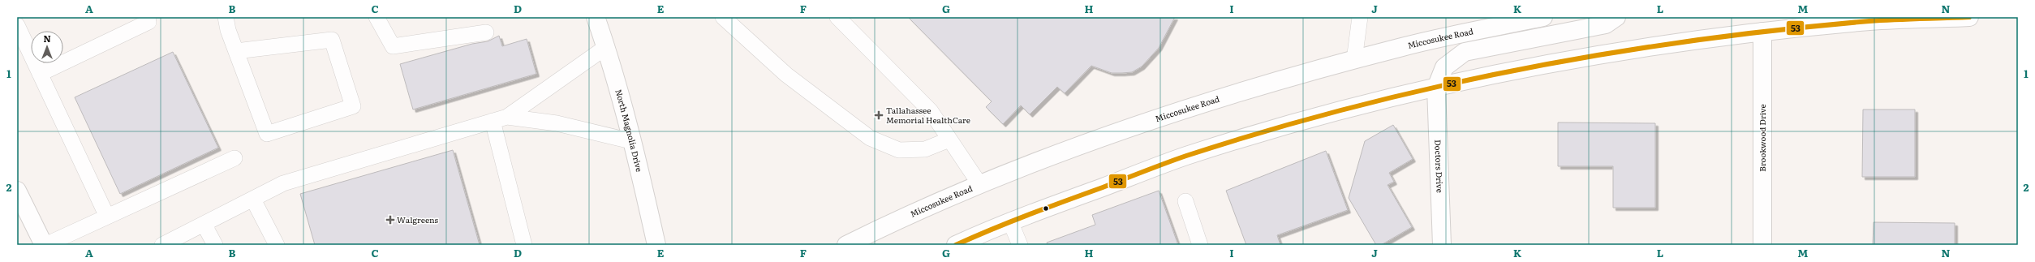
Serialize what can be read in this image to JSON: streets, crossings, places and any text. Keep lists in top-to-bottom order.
{
  "streets": {
    "street": [
      "Miccosukee Road",
      "North Magnolia Drive",
      "Brookwood Drive",
      "Doctors Drive"
    ]
  },
  "places": {
    "health": ["Tallahassee Memorial HealthCare", "Walgreens"]
  },
  "lines": ["transit line 53"],
  "north": "top",
  "grid": {
    "columns": [
      "A",
      "B",
      "C",
      "D",
      "E",
      "F",
      "G",
      "H",
      "I",
      "J",
      "K",
      "L",
      "M",
      "N"
    ],
    "rows": ["1", "2"]
  }
}
